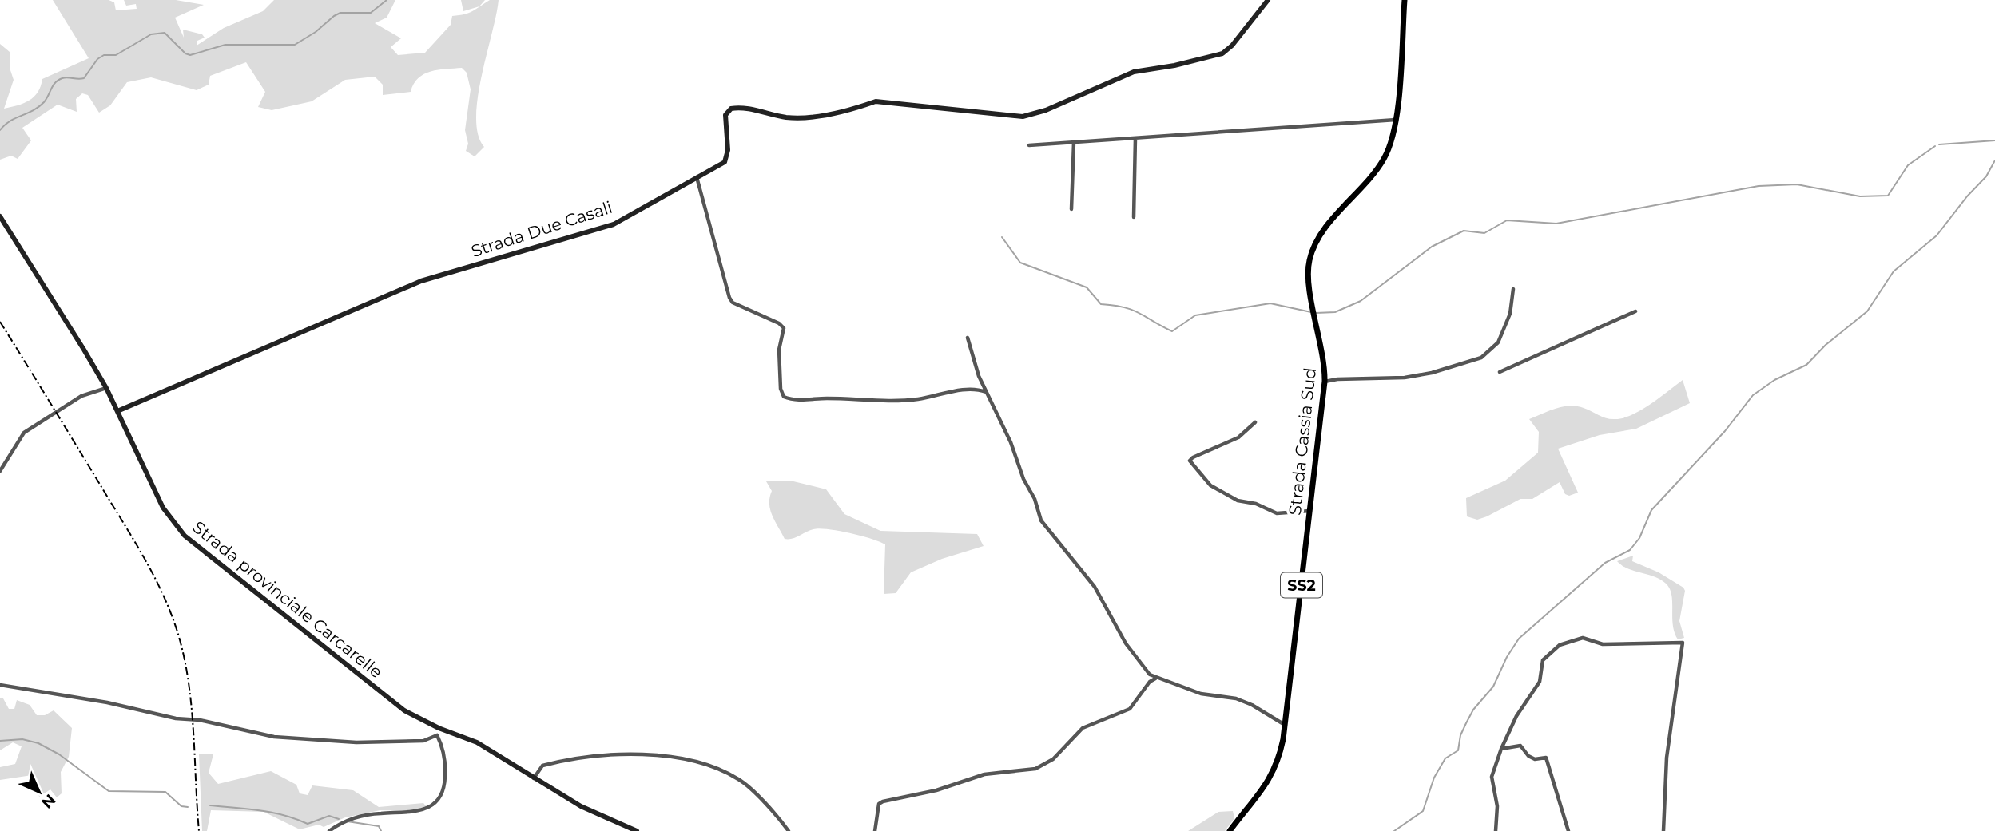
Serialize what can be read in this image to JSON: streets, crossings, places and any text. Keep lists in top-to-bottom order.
{
  "streets": {
    "main road": ["Strada Cassia Sud", "SS2"],
    "street": ["Strada Due Casali", "Strada provinciale Carcarelle"]
  },
  "crossings": [
    ["Strada Due Casali", "Strada provinciale Carcarelle"]
  ],
  "north": "bottom right"
}
